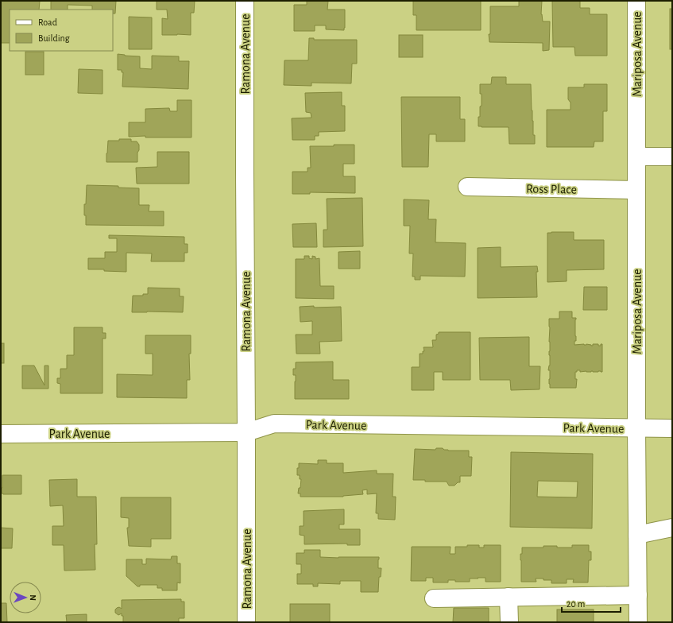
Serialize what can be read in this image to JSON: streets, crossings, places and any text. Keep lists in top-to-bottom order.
{
  "streets": {
    "street": [
      "Ramona Avenue",
      "Mariposa Avenue",
      "Ross Place",
      "Park Avenue"
    ]
  },
  "crossings": [
    ["Ramona Avenue", "Park Avenue"],
    ["Mariposa Avenue", "Ross Place"],
    ["Mariposa Avenue", "Park Avenue"]
  ],
  "legend": ["Road", "Building"],
  "scale_bar": "20 m",
  "north": "right"
}
